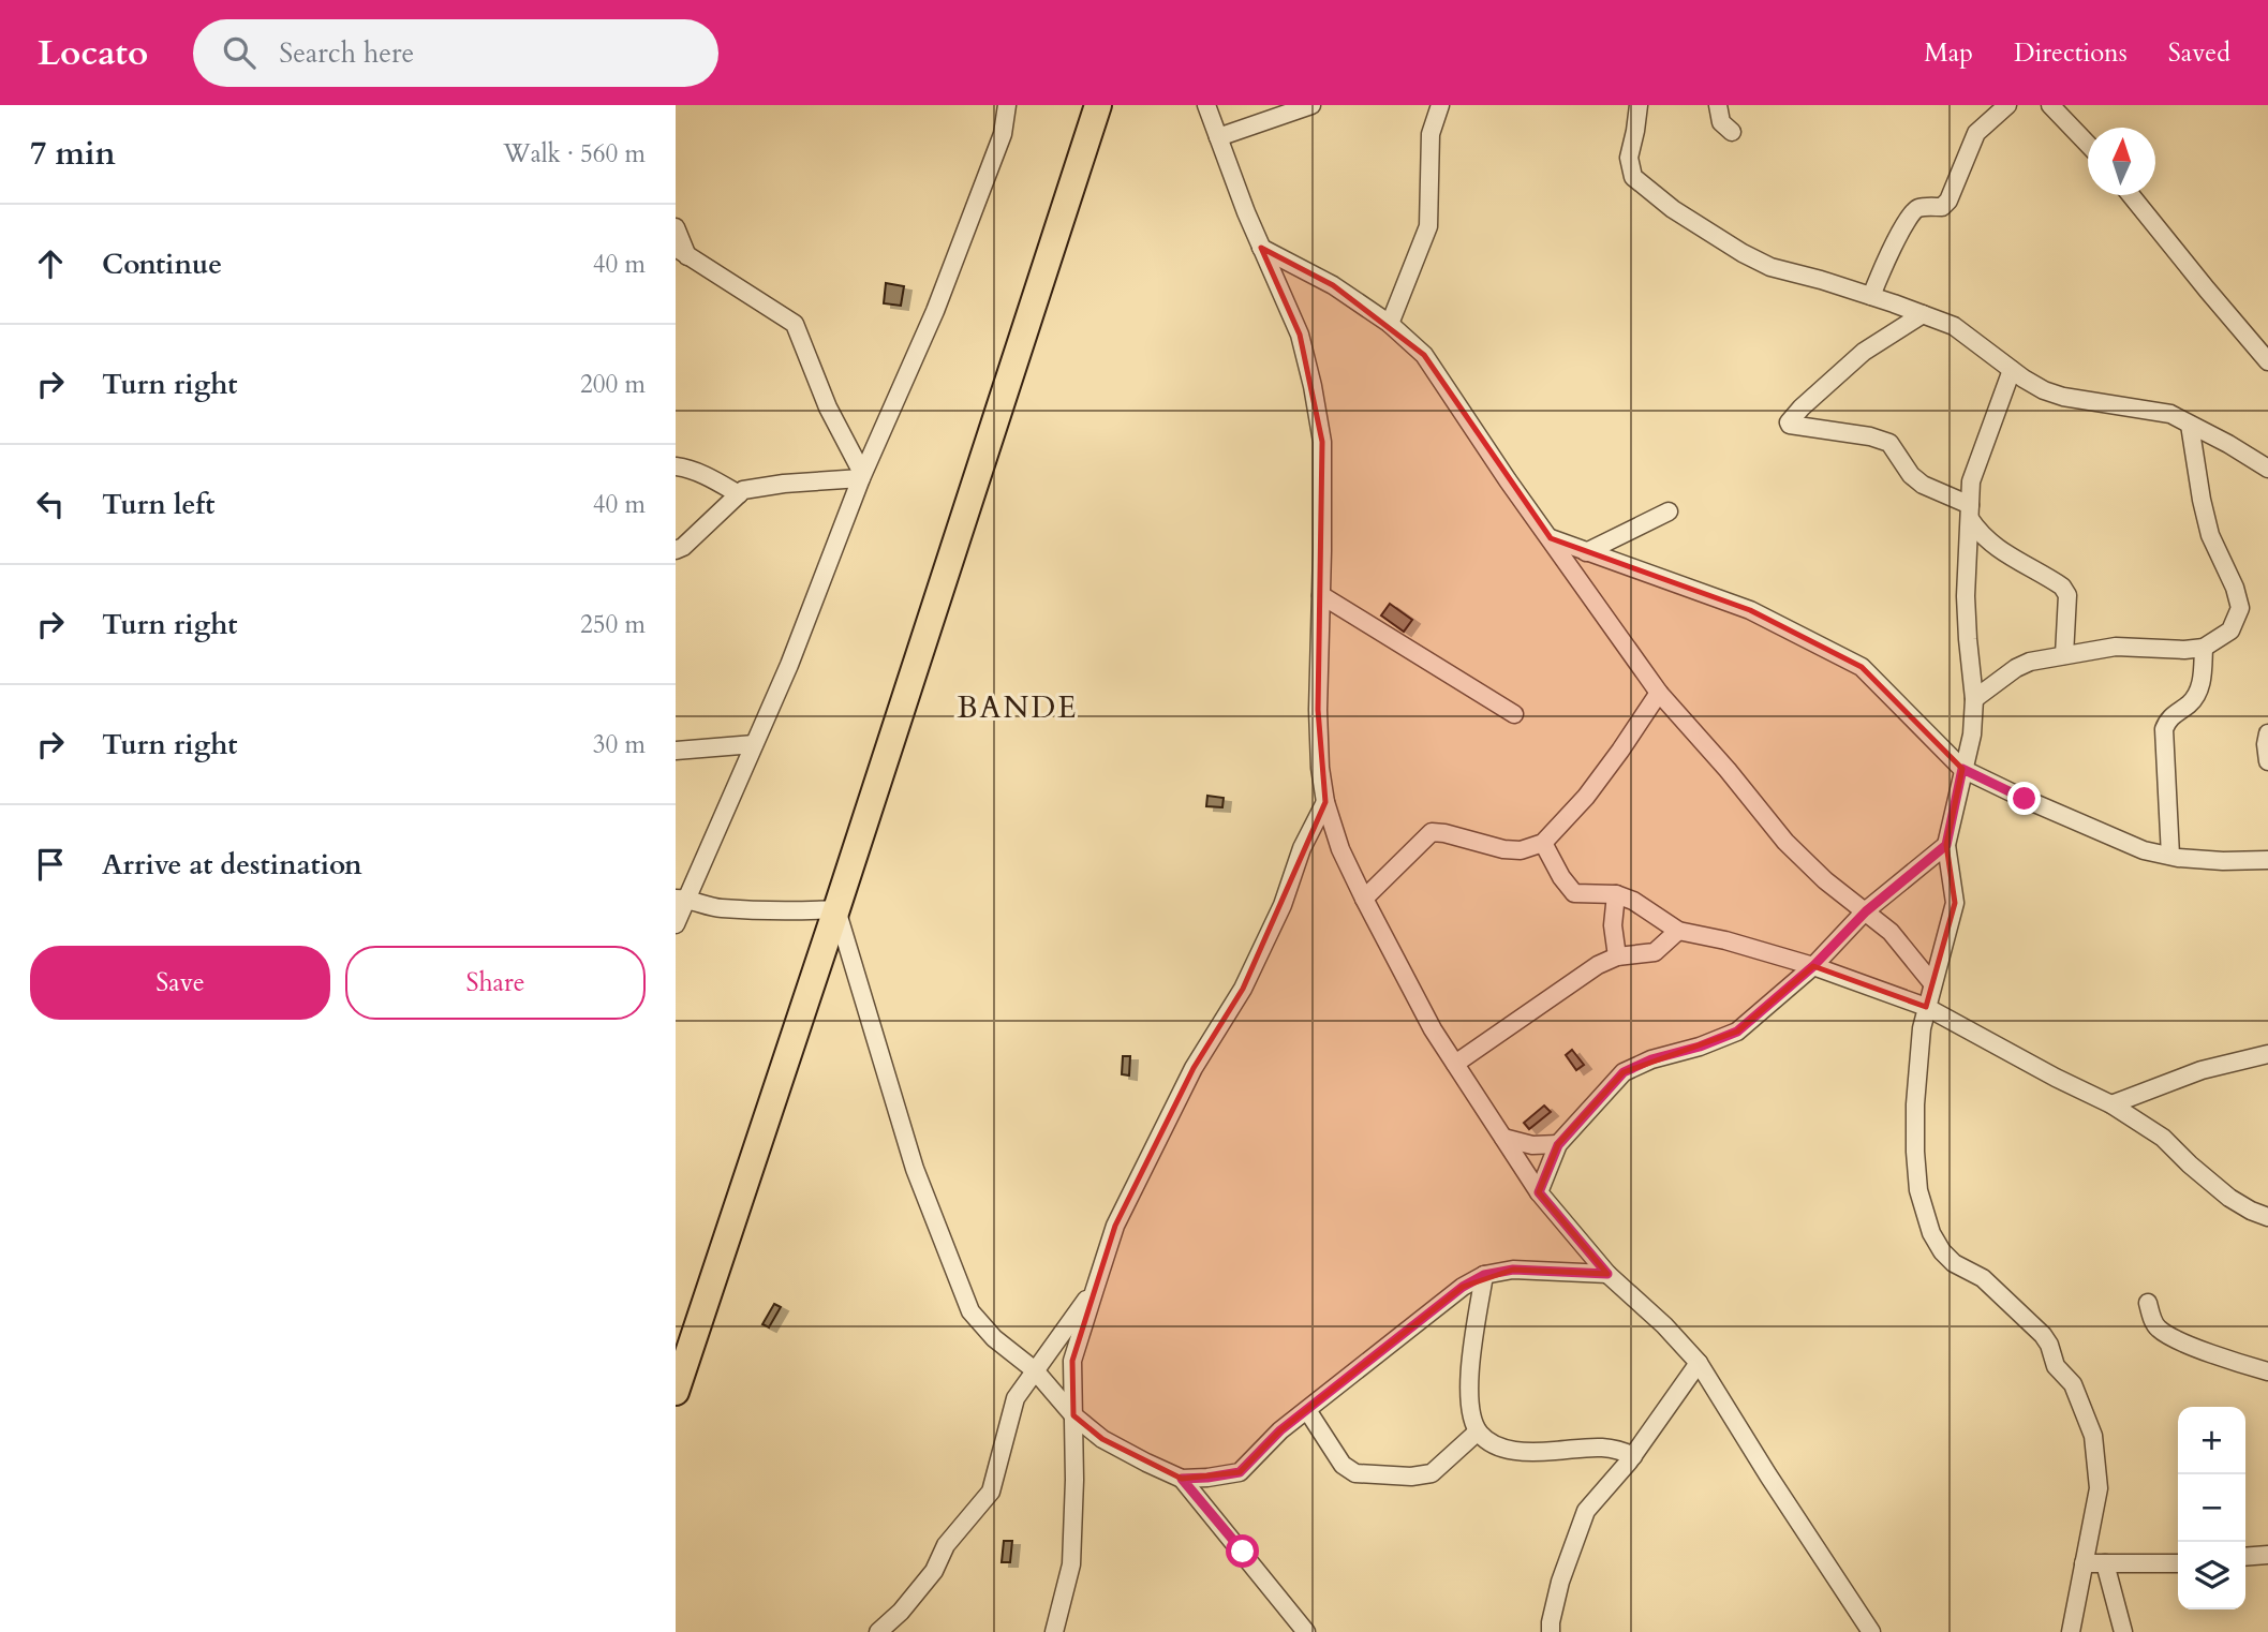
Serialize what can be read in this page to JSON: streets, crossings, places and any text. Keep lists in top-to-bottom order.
{
  "districts": ["BANDE"],
  "north": "top",
  "page": {
    "header": "Locato",
    "search": "Search here",
    "nav": ["Map", "Directions", "Saved"],
    "heading": ["7 min", "Walk · 560 m"],
    "list": [
      ["Continue", "40 m"],
      ["Turn right", "200 m"],
      ["Turn left", "40 m"],
      ["Turn right", "250 m"],
      ["Turn right", "30 m"],
      "Arrive at destination"
    ],
    "buttons": ["Save", "Share"],
    "map_buttons": ["+", "−"]
  }
}
